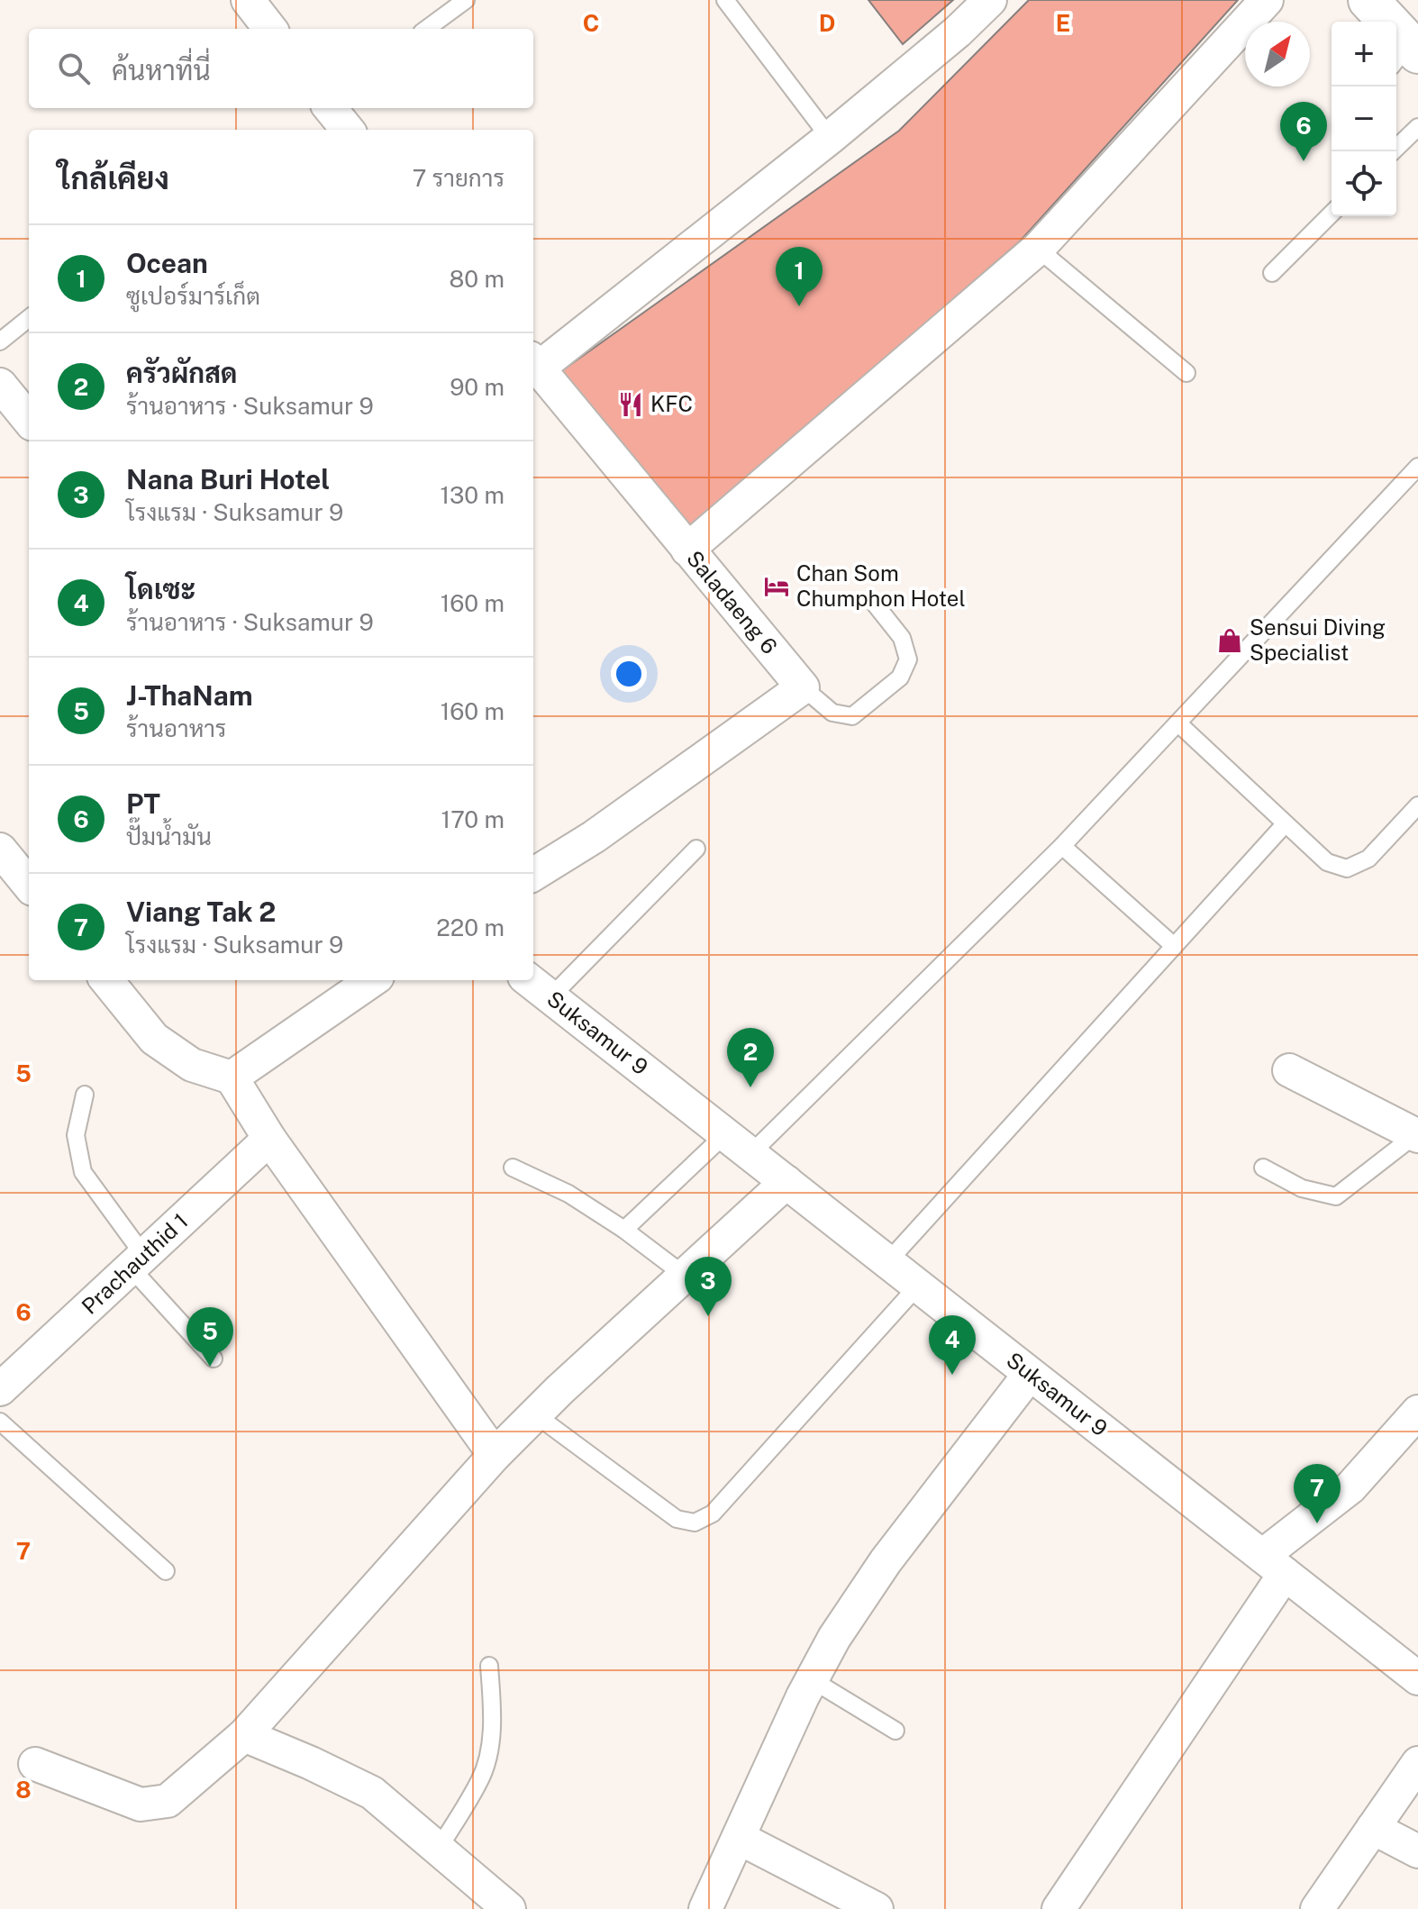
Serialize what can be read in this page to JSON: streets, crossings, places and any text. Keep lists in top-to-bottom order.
{
  "streets": {
    "street": ["Saladaeng 6", "Suksamur 9", "Prachauthid 1"]
  },
  "places": {
    "restaurant": ["KFC"],
    "hotel": ["Chan Som Chumphon Hotel"],
    "shop": ["Sensui Diving Specialist"]
  },
  "north": "top right",
  "page": {
    "map_buttons": ["+", "−"],
    "search": "ค้นหาที่นี่",
    "pins": [
      "6",
      "1",
      "2",
      "3",
      "5",
      "4",
      "7"
    ],
    "heading": ["ใกล้เคียง", "7 รายการ"],
    "list": [
      {
        "mark": "1",
        "name": "Ocean",
        "note": "ซูเปอร์มาร์เก็ต",
        "value": "80 m"
      },
      {
        "mark": "2",
        "name": "ครัวผักสด",
        "note": "ร้านอาหาร · Suksamur 9",
        "value": "90 m"
      },
      {
        "mark": "3",
        "name": "Nana Buri Hotel",
        "note": "โรงแรม · Suksamur 9",
        "value": "130 m"
      },
      {
        "mark": "4",
        "name": "โดเซะ",
        "note": "ร้านอาหาร · Suksamur 9",
        "value": "160 m"
      },
      {
        "mark": "5",
        "name": "J-ThaNam",
        "note": "ร้านอาหาร",
        "value": "160 m"
      },
      {
        "mark": "6",
        "name": "PT",
        "note": "ปั๊มน้ำมัน",
        "value": "170 m"
      },
      {
        "mark": "7",
        "name": "Viang Tak 2",
        "note": "โรงแรม · Suksamur 9",
        "value": "220 m"
      }
    ]
  },
  "grid": {
    "columns": ["C", "D", "E"],
    "rows": [
      "5",
      "6",
      "7",
      "8"
    ]
  }
}
